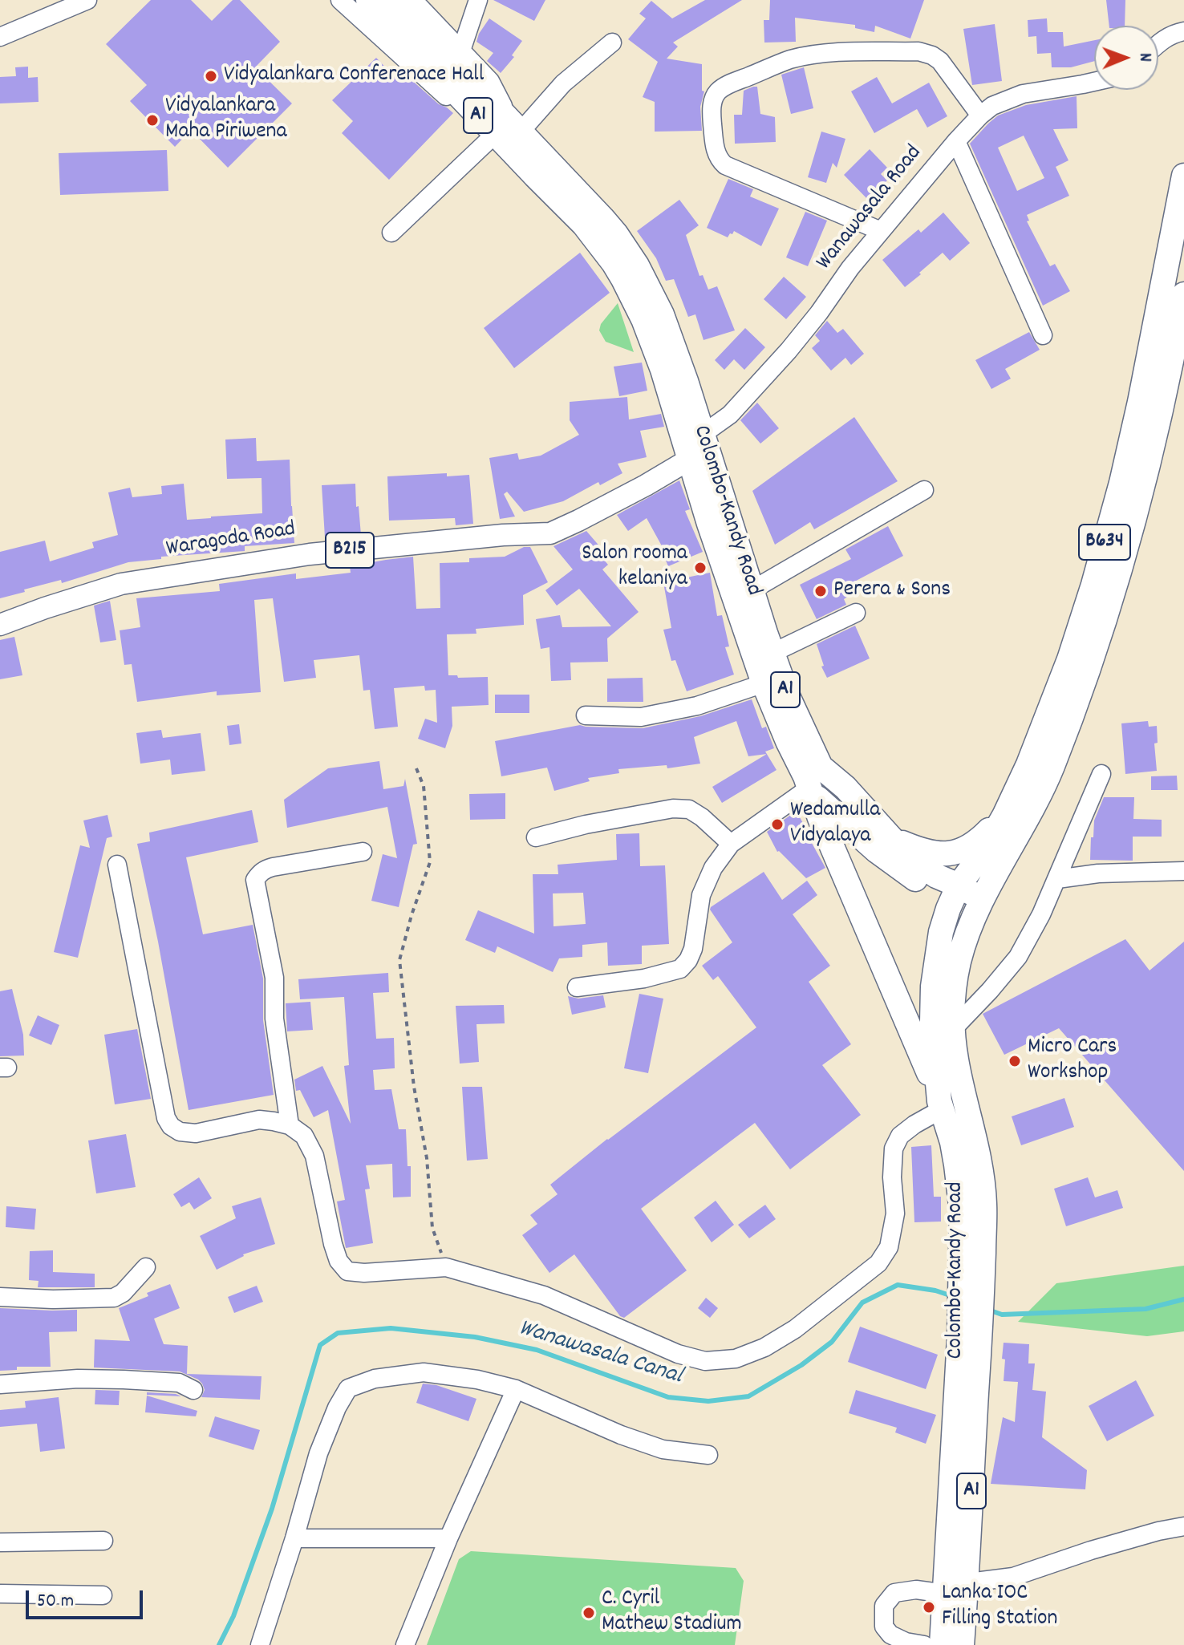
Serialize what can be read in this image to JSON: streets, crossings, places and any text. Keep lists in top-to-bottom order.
{
  "streets": {
    "highway": ["A1", "Colombo-Kandy Road", "B634"],
    "main road": ["Waragoda Road", "B215"],
    "street": ["Wanawasala Road"]
  },
  "crossings": [
    ["A1", "Colombo-Kandy Road"],
    ["Wanawasala Road", "Colombo-Kandy Road"],
    ["Colombo-Kandy Road", "Waragoda Road"],
    ["Colombo-Kandy Road", "B634"]
  ],
  "water": ["Wanawasala Canal"],
  "places": [
    "Vidyalankara Conferenace Hall",
    "Vidyalankara Maha Piriwena",
    "Salon rooma kelaniya",
    "Perera & Sons",
    "Wedamulla Vidyalaya",
    "Micro Cars Workshop",
    "Lanka IOC Filling Station",
    "C. Cyril Mathew Stadium"
  ],
  "scale_bar": "50 m",
  "north": "right"
}
